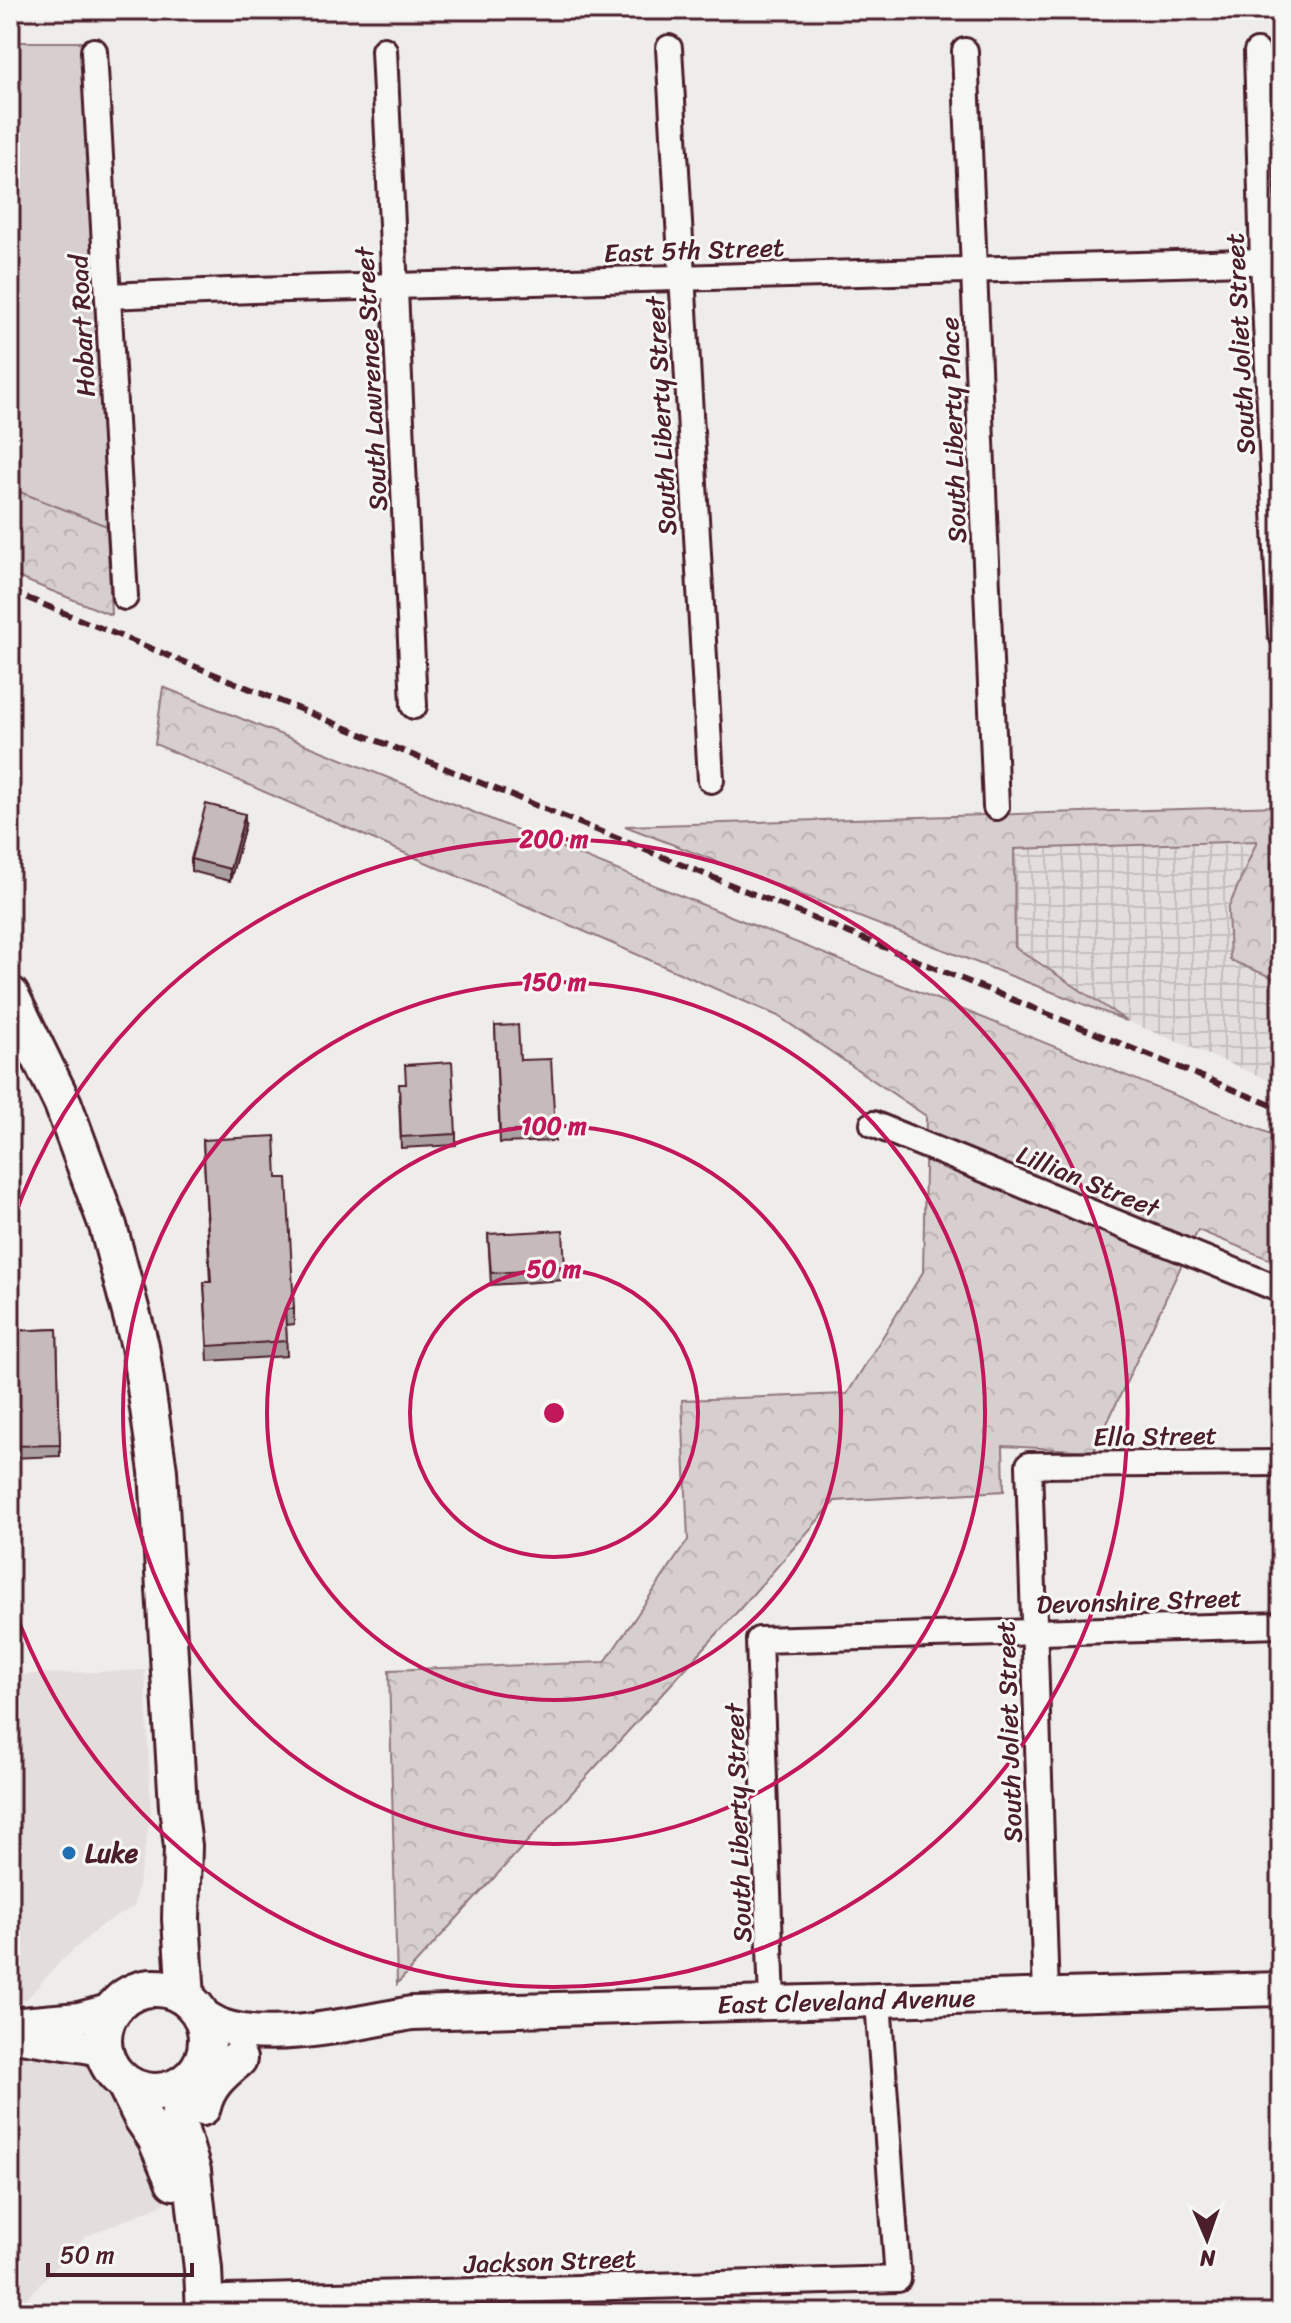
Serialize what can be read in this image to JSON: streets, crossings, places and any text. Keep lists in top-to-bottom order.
{
  "streets": {
    "main road": ["East Cleveland Avenue"],
    "street": [
      "East 5th Street",
      "Hobart Road",
      "South Joliet Street",
      "South Lawrence Street",
      "South Liberty Street",
      "South Liberty Place",
      "Lillian Street",
      "Ella Street",
      "Devonshire Street",
      "Jackson Street"
    ]
  },
  "crossings": [
    ["East 5th Street", "Hobart Road"],
    ["East 5th Street", "South Joliet Street"],
    ["East 5th Street", "South Lawrence Street"],
    ["East 5th Street", "South Liberty Street"],
    ["East 5th Street", "South Liberty Place"],
    ["South Joliet Street", "Ella Street"],
    ["South Joliet Street", "Devonshire Street"],
    ["South Joliet Street", "East Cleveland Avenue"],
    ["South Liberty Street", "Devonshire Street"],
    ["South Liberty Street", "East Cleveland Avenue"],
    ["East Cleveland Avenue", "Jackson Street"]
  ],
  "places": ["Luke"],
  "scale_bar": "50 m",
  "north": "bottom",
  "rings": [
    "200 m",
    "150 m",
    "100 m",
    "50 m"
  ]
}
